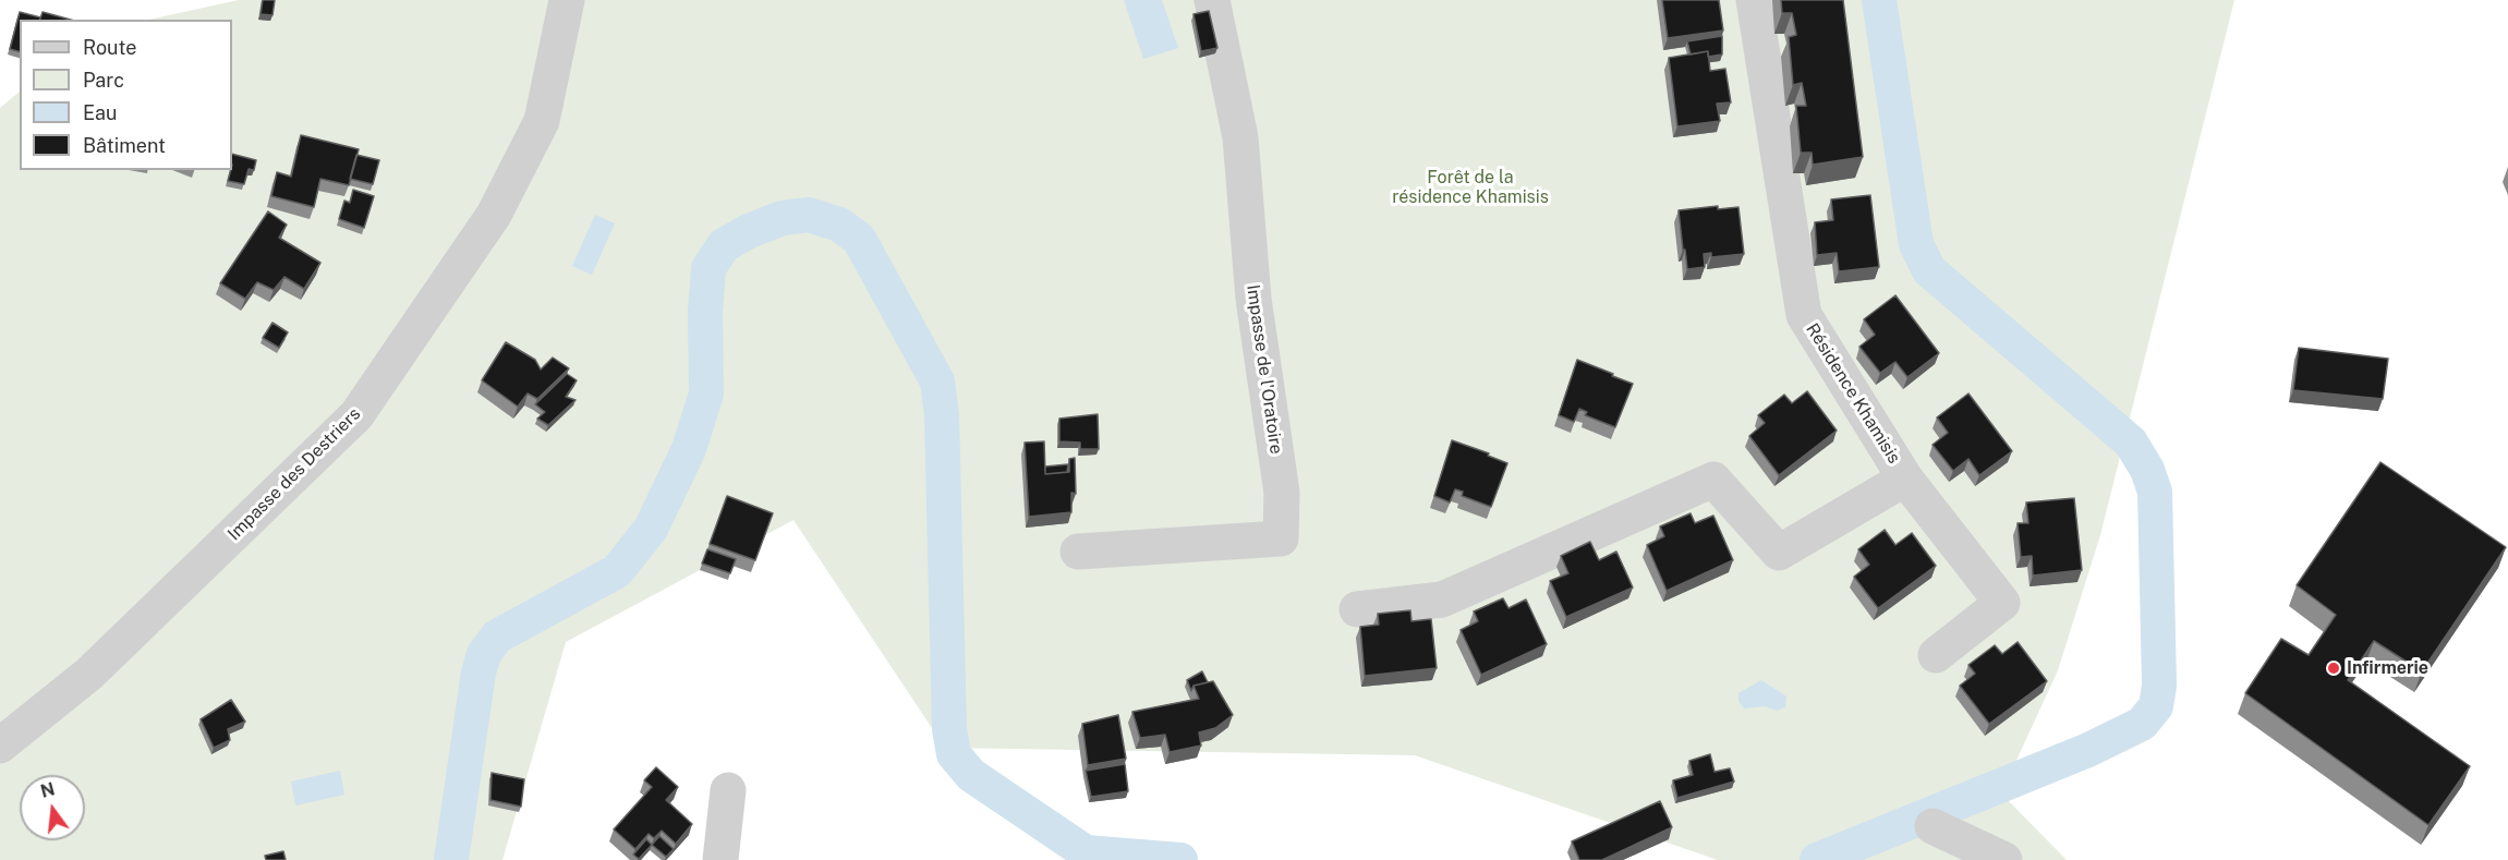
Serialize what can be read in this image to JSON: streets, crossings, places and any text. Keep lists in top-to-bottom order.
{
  "streets": {
    "street": ["Impasse de l'Oratoire", "Résidence Khamisis", "Impasse des Destriers"]
  },
  "parks": ["Forêt de la résidence Khamisis"],
  "places": ["Infirmerie"],
  "legend": [
    "Route",
    "Parc",
    "Eau",
    "Bâtiment"
  ],
  "north": "top"
}
